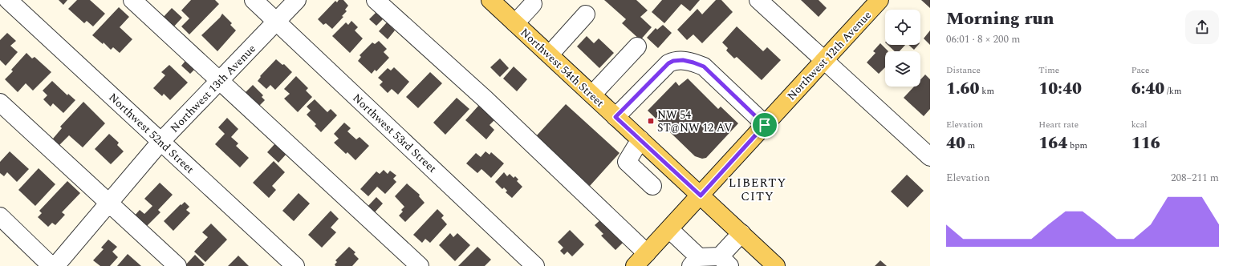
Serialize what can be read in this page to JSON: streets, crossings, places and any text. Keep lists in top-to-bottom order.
{
  "streets": {
    "main road": ["Northwest 12th Avenue", "Northwest 54th Street"],
    "street": ["Northwest 13th Avenue", "Northwest 52nd Street", "Northwest 53rd Street"]
  },
  "crossings": [
    ["Northwest 12th Avenue", "Northwest 54th Street"],
    ["Northwest 13th Avenue", "Northwest 52nd Street"],
    ["Northwest 13th Avenue", "Northwest 53rd Street"]
  ],
  "districts": ["LIBERTY CITY"],
  "places": {
    "transit": ["NW 54 ST@NW 12 AV"]
  },
  "page": {
    "heading": ["Morning run", "06:01 · 8 × 200 m"],
    "stats": [
      ["Distance", "1.60 km"],
      ["Time", "10:40"],
      ["Pace", "6:40 /km"],
      ["Elevation", "40 m"],
      ["Heart rate", "164 bpm"],
      ["kcal", "116"]
    ],
    "chart": ["Elevation", "208–211 m"]
  }
}
